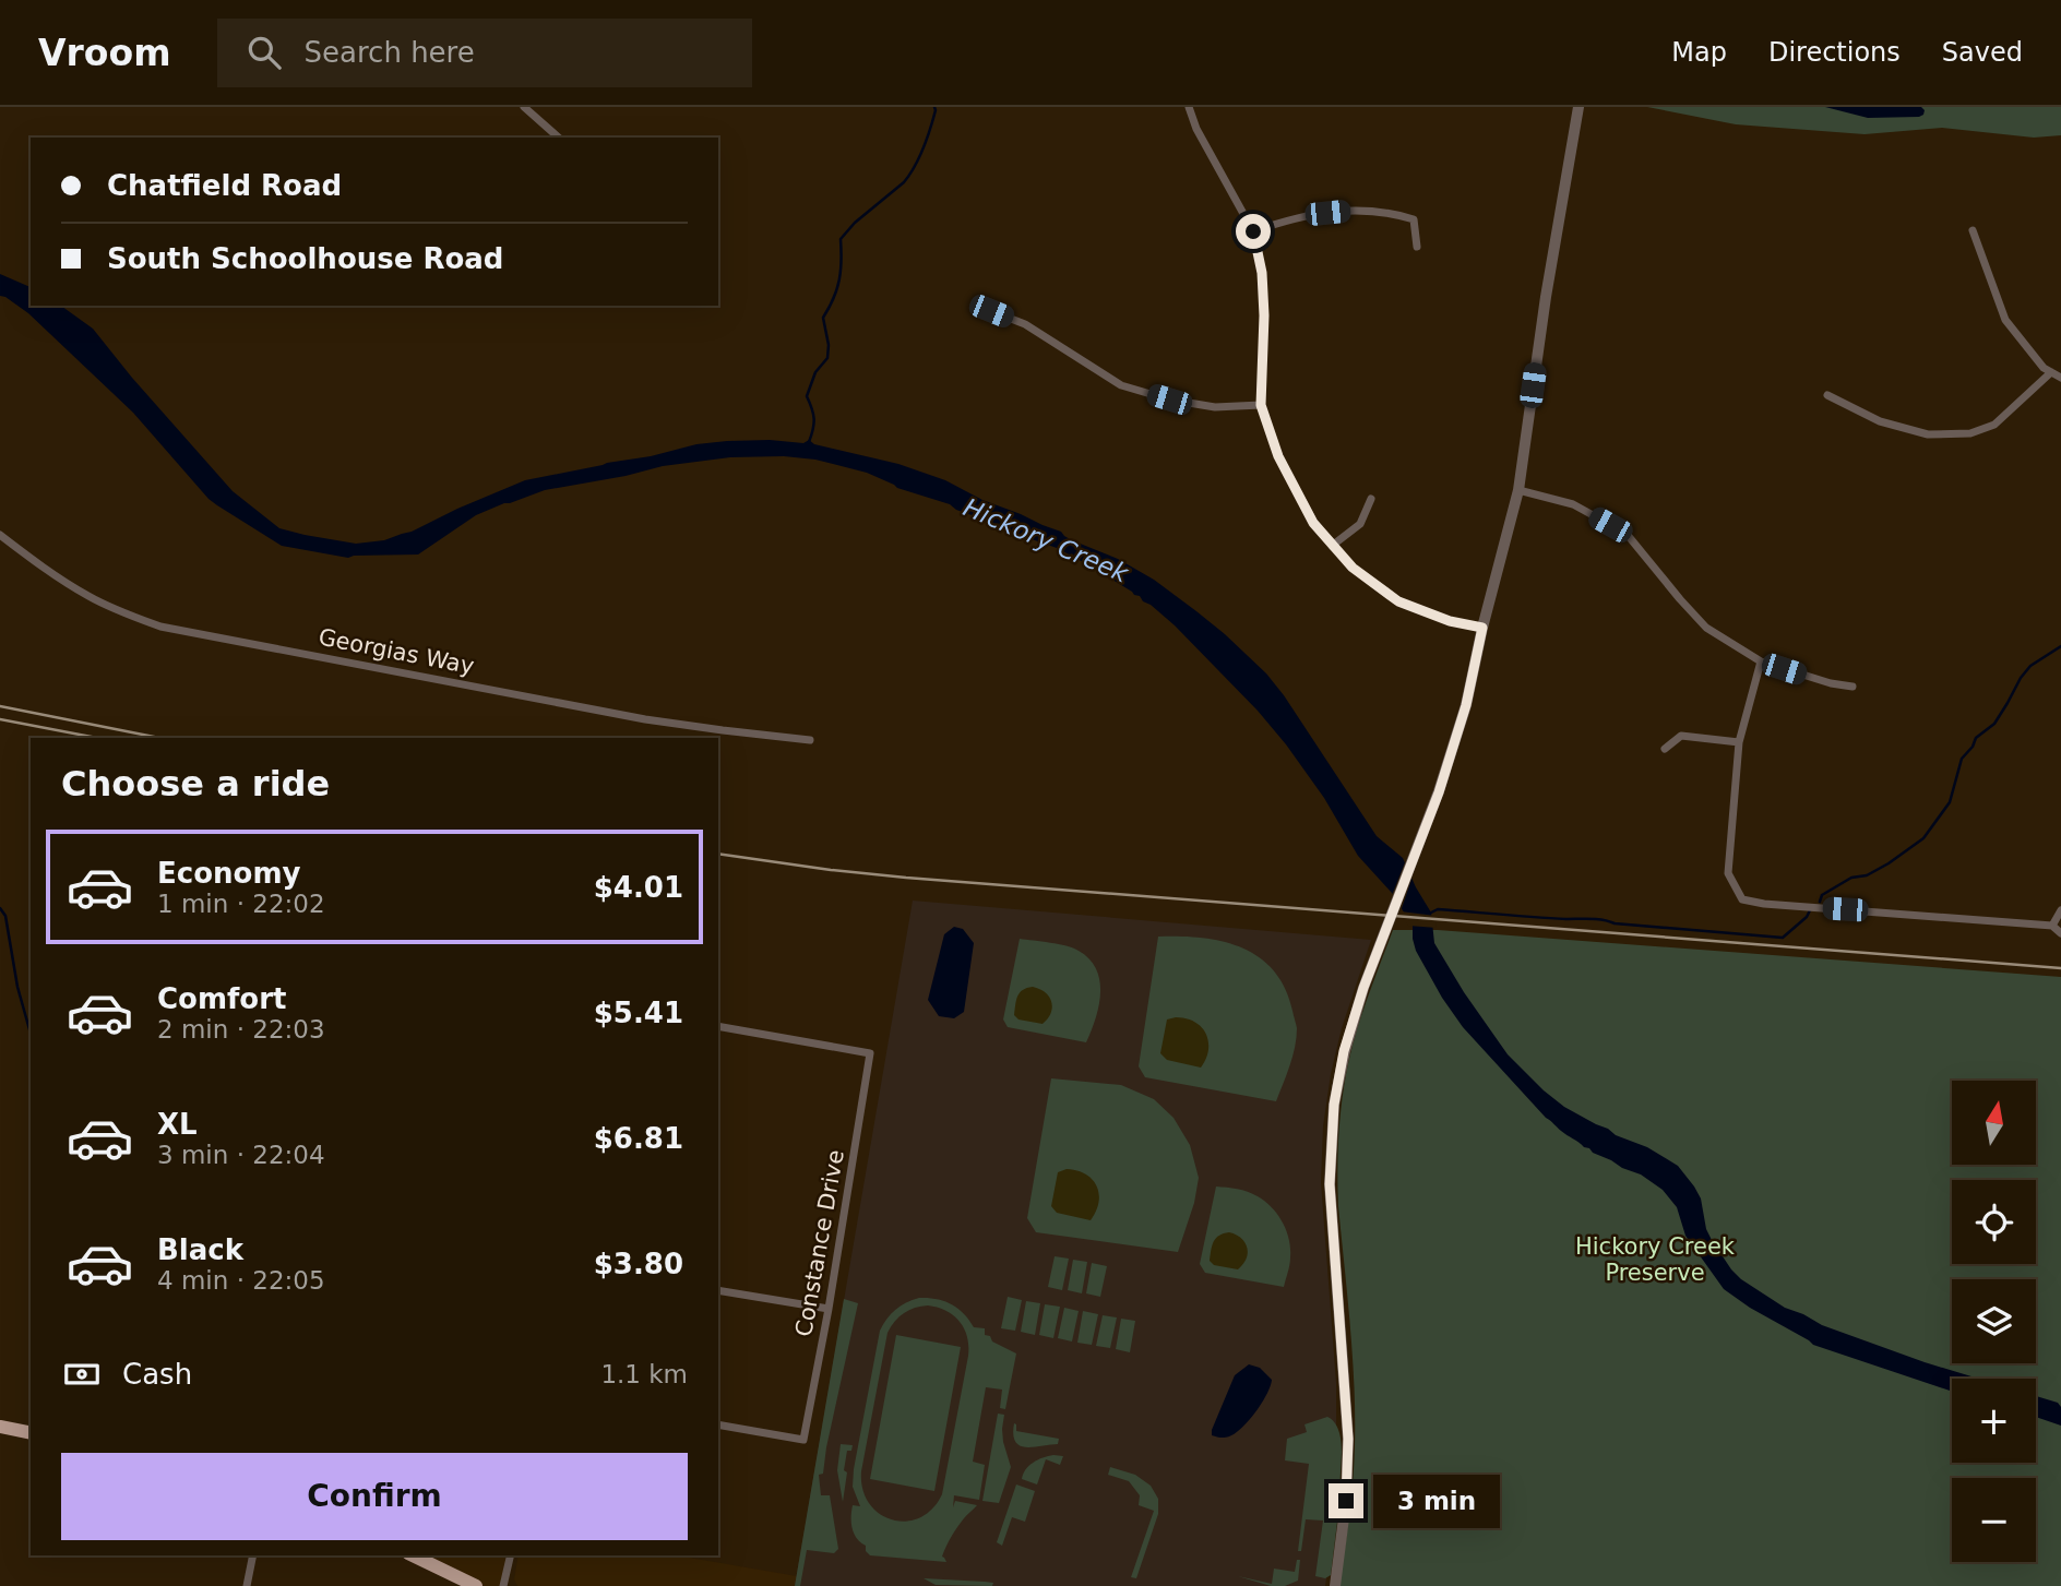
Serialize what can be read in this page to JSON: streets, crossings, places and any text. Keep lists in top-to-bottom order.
{
  "streets": {
    "street": ["Georgias Way", "Constance Drive"]
  },
  "water": ["Hickory Creek"],
  "parks": ["Hickory Creek Preserve"],
  "north": "top",
  "page": {
    "header": "Vroom",
    "search": "Search here",
    "nav": ["Map", "Directions", "Saved"],
    "banner": ["Chatfield Road", "South Schoolhouse Road"],
    "heading": "Choose a ride",
    "list": [
      {
        "name": "Economy",
        "note": "1 min · 22:02",
        "value": "$4.01"
      },
      {
        "name": "Comfort",
        "note": "2 min · 22:03",
        "value": "$5.41"
      },
      {
        "name": "XL",
        "note": "3 min · 22:04",
        "value": "$6.81"
      },
      {
        "name": "Black",
        "note": "4 min · 22:05",
        "value": "$3.80"
      }
    ],
    "map_buttons": ["+", "−"],
    "pay": ["Cash", "1.1 km"],
    "buttons": "Confirm",
    "bubble": "3 min"
  }
}
